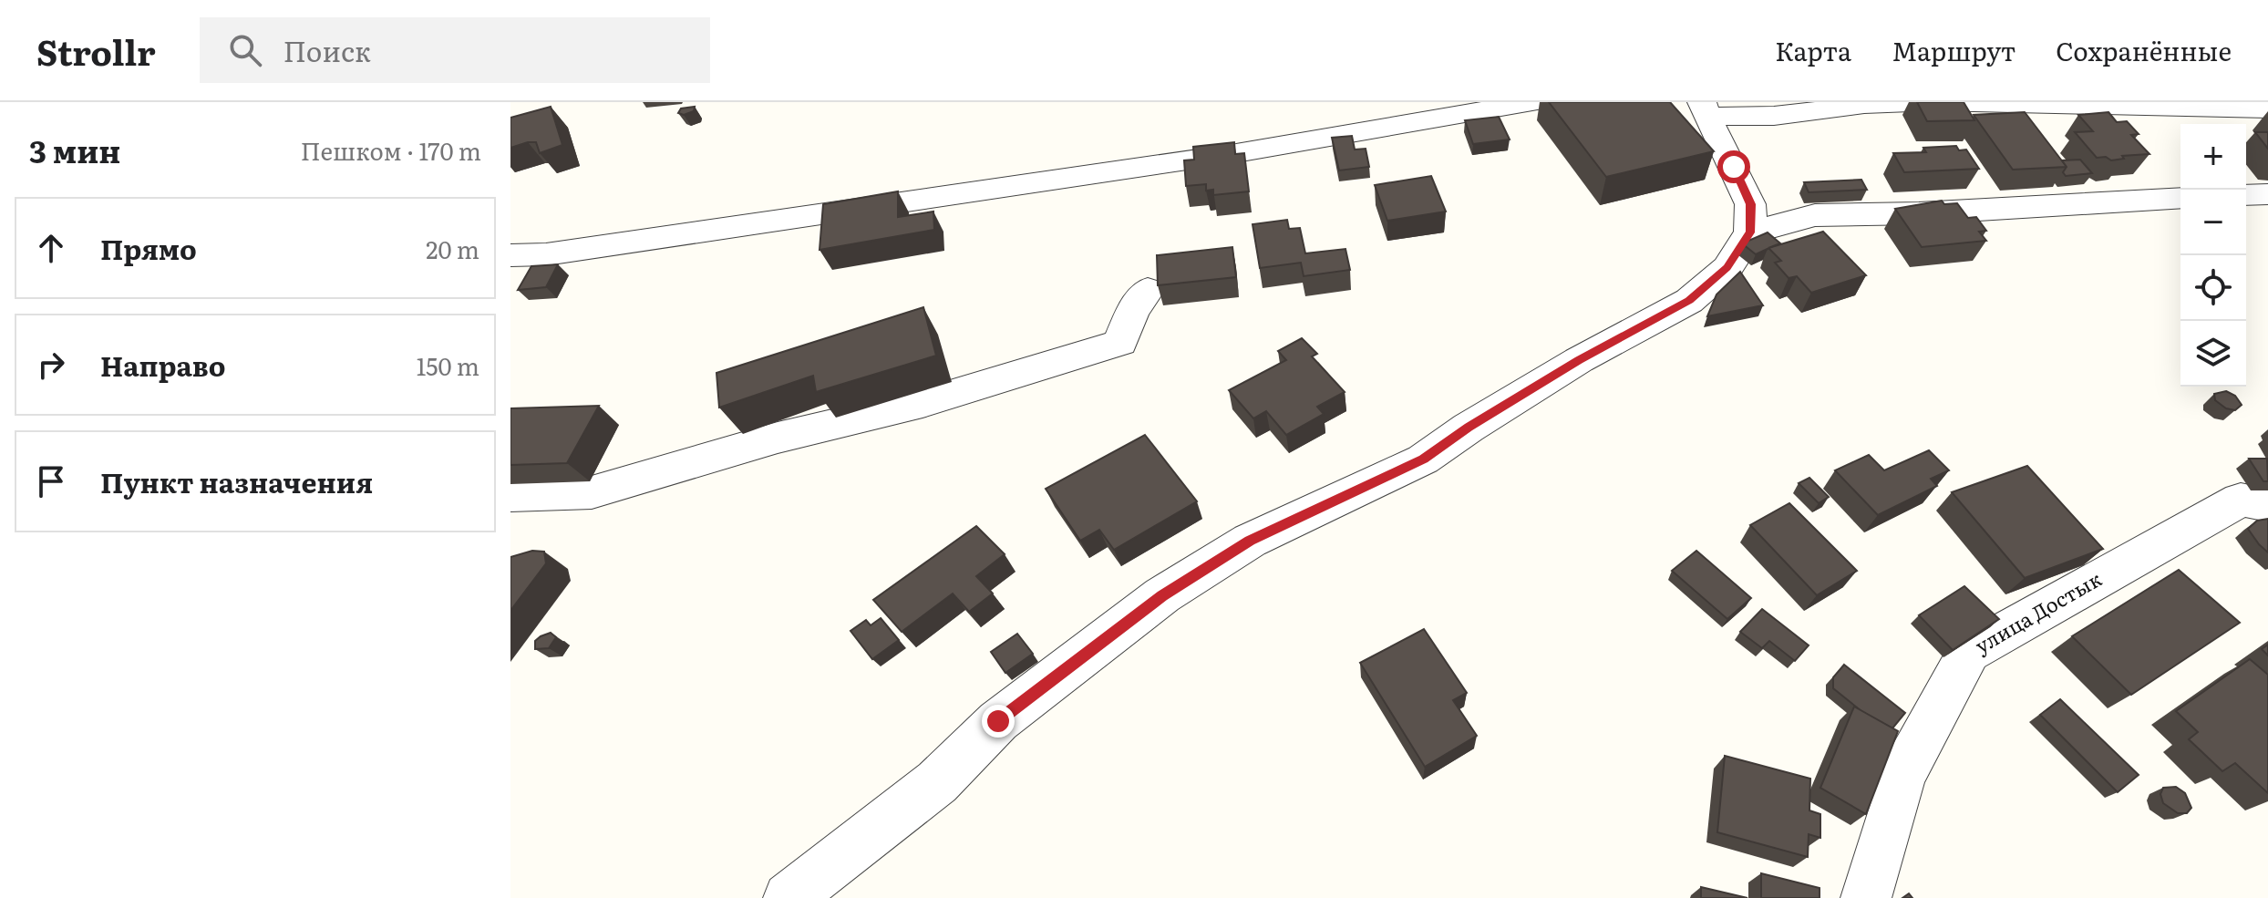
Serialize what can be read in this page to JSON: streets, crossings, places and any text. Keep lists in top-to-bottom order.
{
  "streets": {
    "street": ["улица Достык"]
  },
  "page": {
    "header": "Strollr",
    "search": "Поиск",
    "nav": ["Карта", "Маршрут", "Сохранённые"],
    "heading": ["3 мин", "Пешком · 170 m"],
    "map_buttons": ["+", "−"],
    "list": [
      ["Прямо", "20 m"],
      ["Направо", "150 m"],
      "Пункт назначения"
    ]
  }
}
